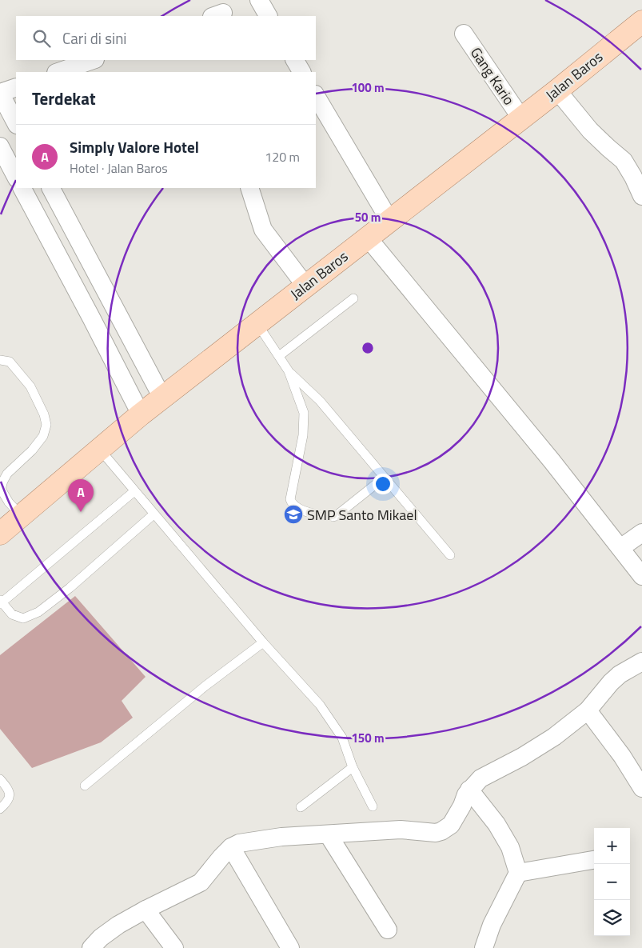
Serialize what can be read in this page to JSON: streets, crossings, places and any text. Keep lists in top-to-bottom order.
{
  "streets": {
    "main road": ["Jalan Baros"],
    "street": ["Gang Kario"]
  },
  "crossings": [
    ["Gang Kario", "Jalan Baros"]
  ],
  "places": {
    "school or university": ["SMP Santo Mikael"]
  },
  "page": {
    "search": "Cari di sini",
    "heading": "Terdekat",
    "list": [
      {
        "mark": "A",
        "name": "Simply Valore Hotel",
        "note": "Hotel · Jalan Baros",
        "value": "120 m"
      }
    ],
    "pins": "A",
    "map_buttons": ["+", "−"]
  },
  "rings": ["100 m", "50 m", "150 m"]
}
